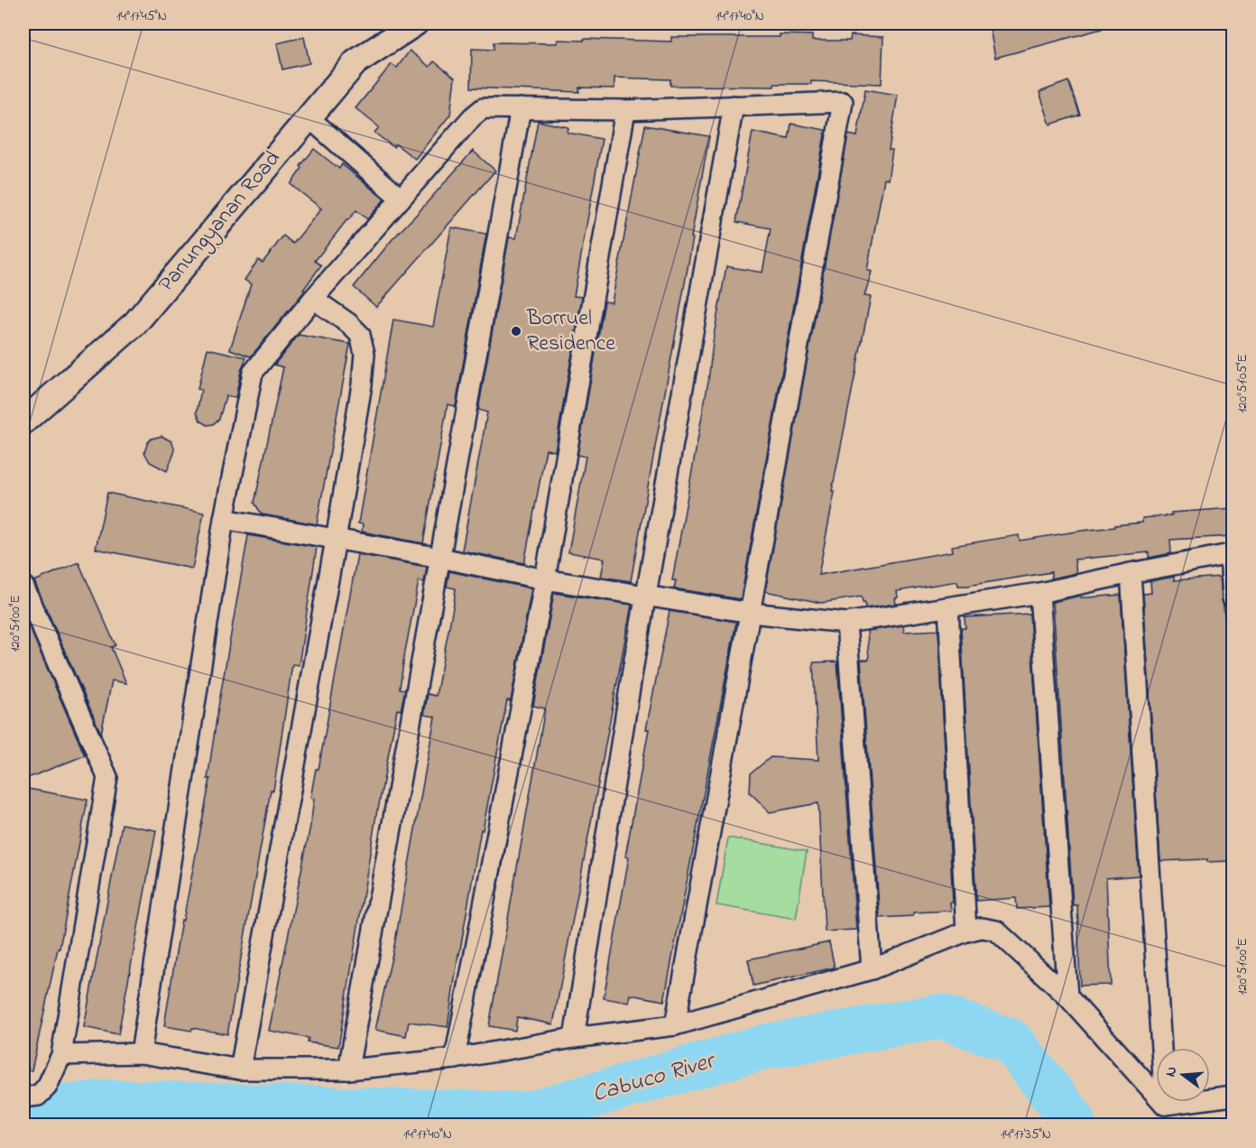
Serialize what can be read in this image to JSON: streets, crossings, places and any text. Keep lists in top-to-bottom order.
{
  "streets": {
    "street": ["Panungyanan Road"]
  },
  "water": ["Cabuco River"],
  "places": ["Borruel Residence"],
  "north": "left",
  "coordinates": [
    "14°17'45\"N",
    "14°17'40\"N",
    "120°51'05\"E",
    "120°51'00\"E",
    "14°17'35\"N"
  ]
}
